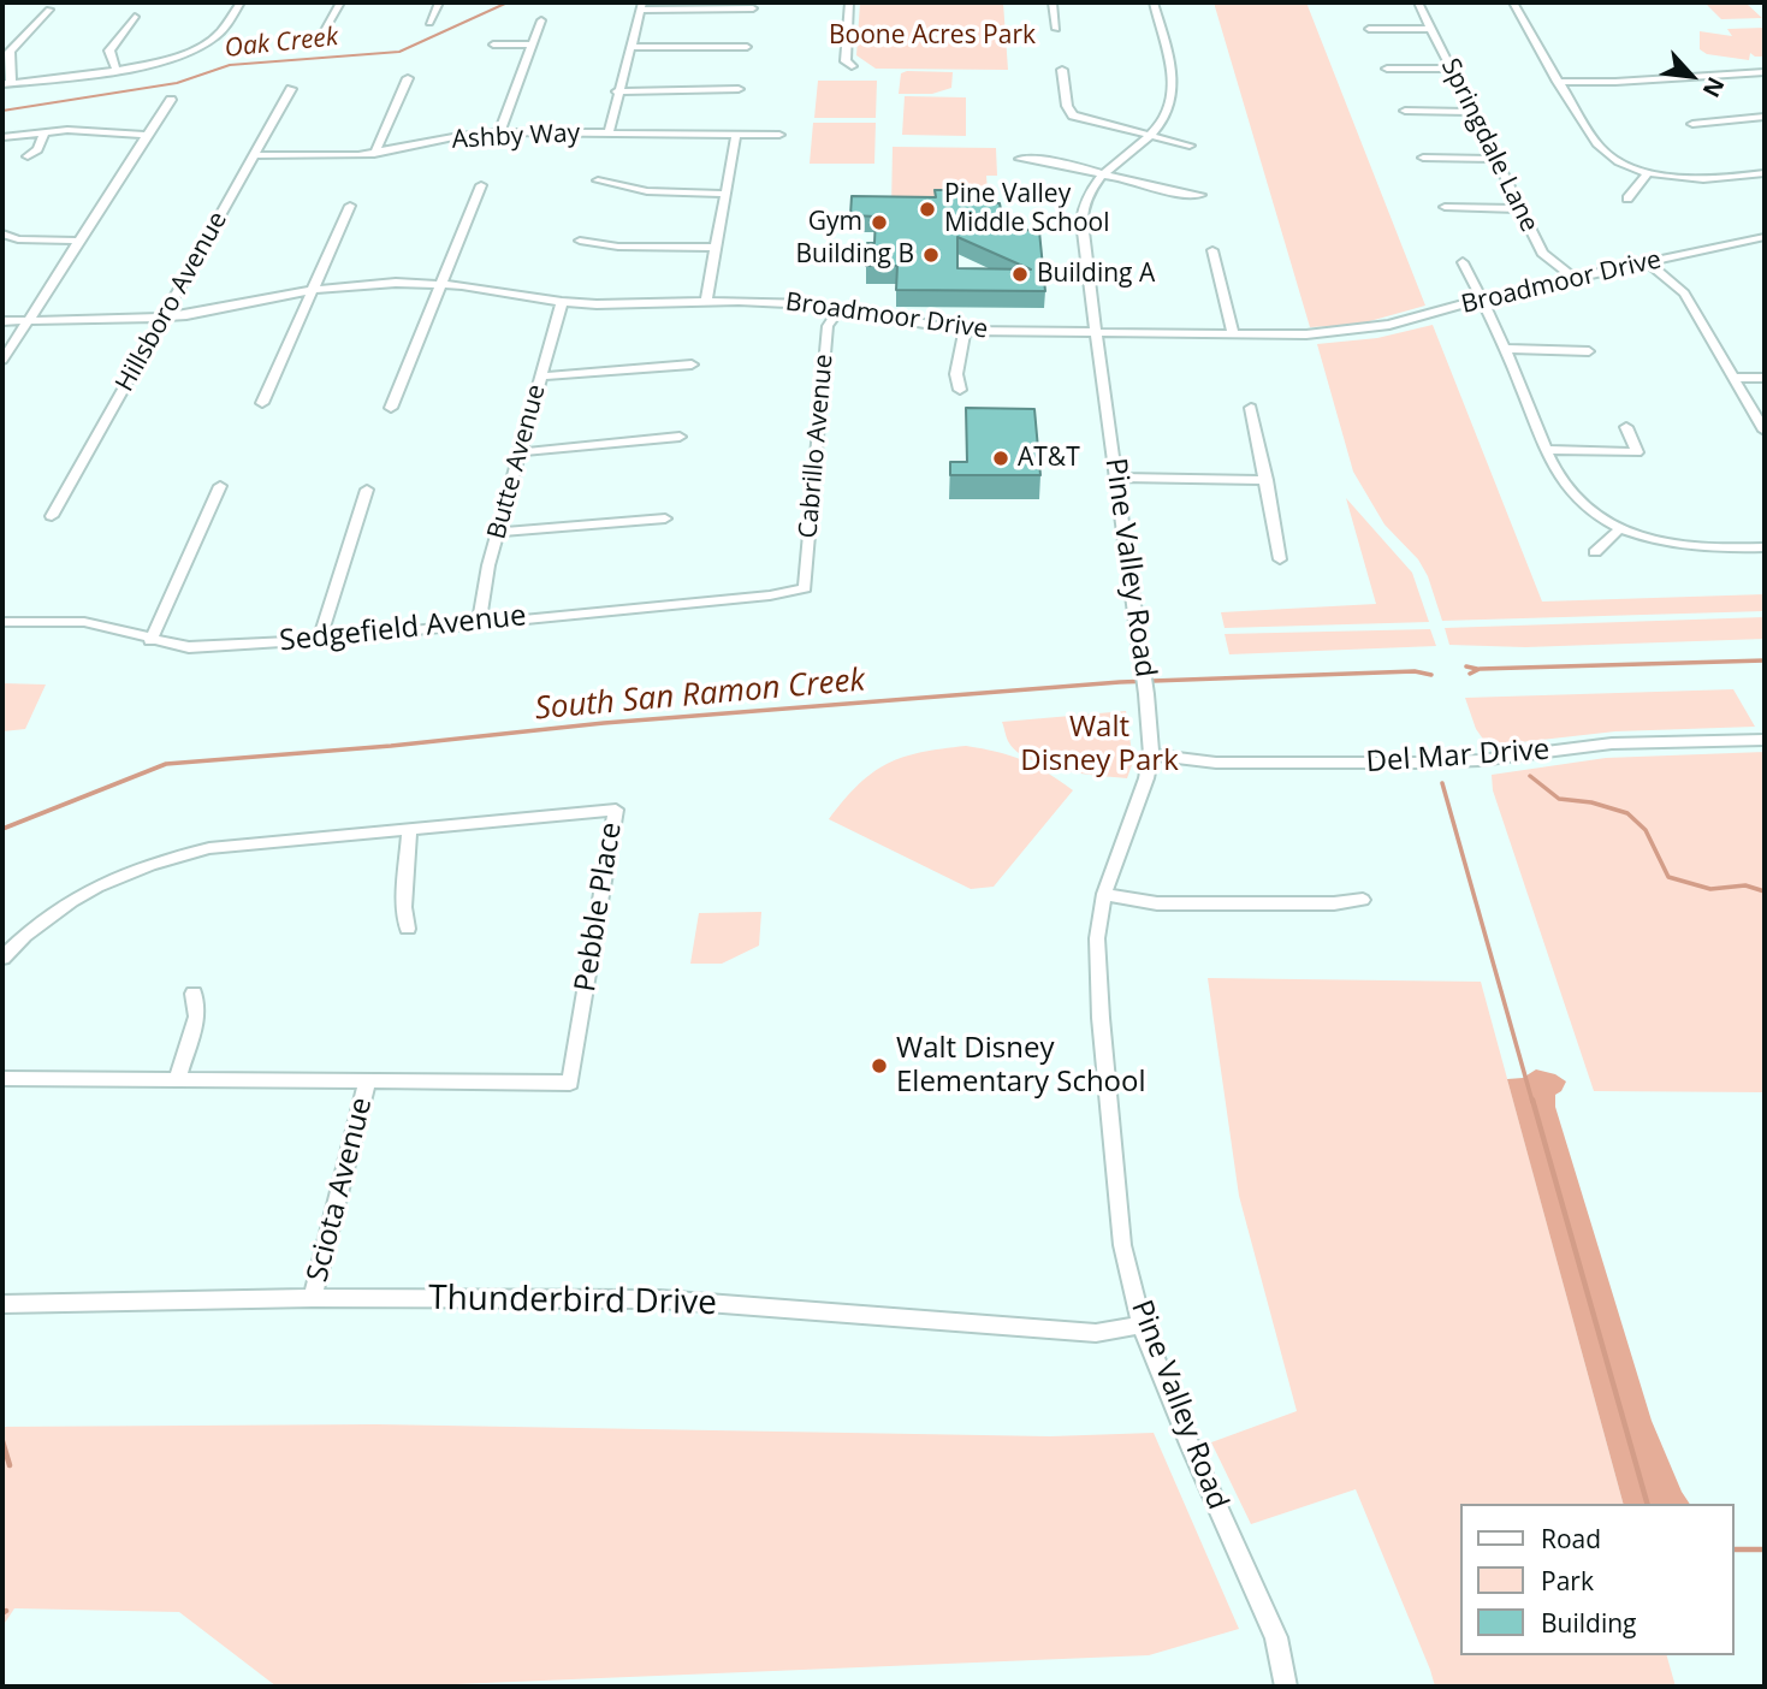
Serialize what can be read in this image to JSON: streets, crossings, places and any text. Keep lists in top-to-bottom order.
{
  "streets": {
    "street": [
      "Ashby Way",
      "Springdale Lane",
      "Broadmoor Drive",
      "Hillsboro Avenue",
      "Cabrillo Avenue",
      "Butte Avenue",
      "Pine Valley Road",
      "Sedgefield Avenue",
      "Del Mar Drive",
      "Pebble Place",
      "Sciota Avenue",
      "Thunderbird Drive"
    ]
  },
  "crossings": [
    ["Ashby Way", "Hillsboro Avenue"],
    ["Springdale Lane", "Broadmoor Drive"],
    ["Broadmoor Drive", "Hillsboro Avenue"],
    ["Broadmoor Drive", "Cabrillo Avenue"],
    ["Broadmoor Drive", "Butte Avenue"],
    ["Broadmoor Drive", "Pine Valley Road"],
    ["Cabrillo Avenue", "Sedgefield Avenue"],
    ["Butte Avenue", "Sedgefield Avenue"],
    ["Pine Valley Road", "Del Mar Drive"],
    ["Pine Valley Road", "Thunderbird Drive"],
    ["Pebble Place", "Sciota Avenue"],
    ["Sciota Avenue", "Thunderbird Drive"]
  ],
  "water": ["Oak Creek", "South San Ramon Creek"],
  "parks": ["Boone Acres Park", "Walt Disney Park"],
  "places": [
    "Pine Valley Middle School",
    "Gym",
    "Building B",
    "Building A",
    "AT&T",
    "Walt Disney Elementary School"
  ],
  "legend": ["Road", "Park", "Building"],
  "north": "bottom right"
}
